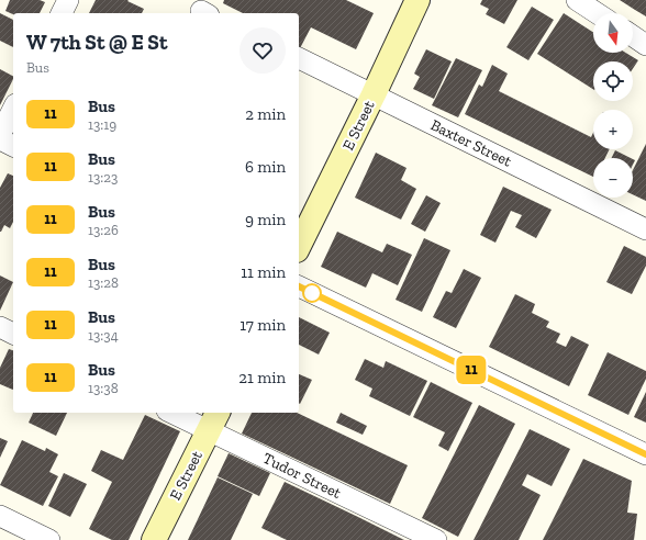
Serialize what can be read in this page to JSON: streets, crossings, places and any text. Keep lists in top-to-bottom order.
{
  "streets": {
    "street": ["E Street", "Baxter Street", "Tudor Street"]
  },
  "crossings": [
    ["E Street", "Baxter Street"],
    ["E Street", "Tudor Street"]
  ],
  "lines": ["bus line 11"],
  "north": "bottom",
  "page": {
    "on_map": "11",
    "map_buttons": ["+", "−"],
    "heading": ["W 7th St @ E St", "Bus"],
    "list": [
      {
        "mark": "11",
        "name": "Bus",
        "note": "13:19",
        "value": "2 min"
      },
      {
        "mark": "11",
        "name": "Bus",
        "note": "13:23",
        "value": "6 min"
      },
      {
        "mark": "11",
        "name": "Bus",
        "note": "13:26",
        "value": "9 min"
      },
      {
        "mark": "11",
        "name": "Bus",
        "note": "13:28",
        "value": "11 min"
      },
      {
        "mark": "11",
        "name": "Bus",
        "note": "13:34",
        "value": "17 min"
      },
      {
        "mark": "11",
        "name": "Bus",
        "note": "13:38",
        "value": "21 min"
      }
    ]
  }
}
